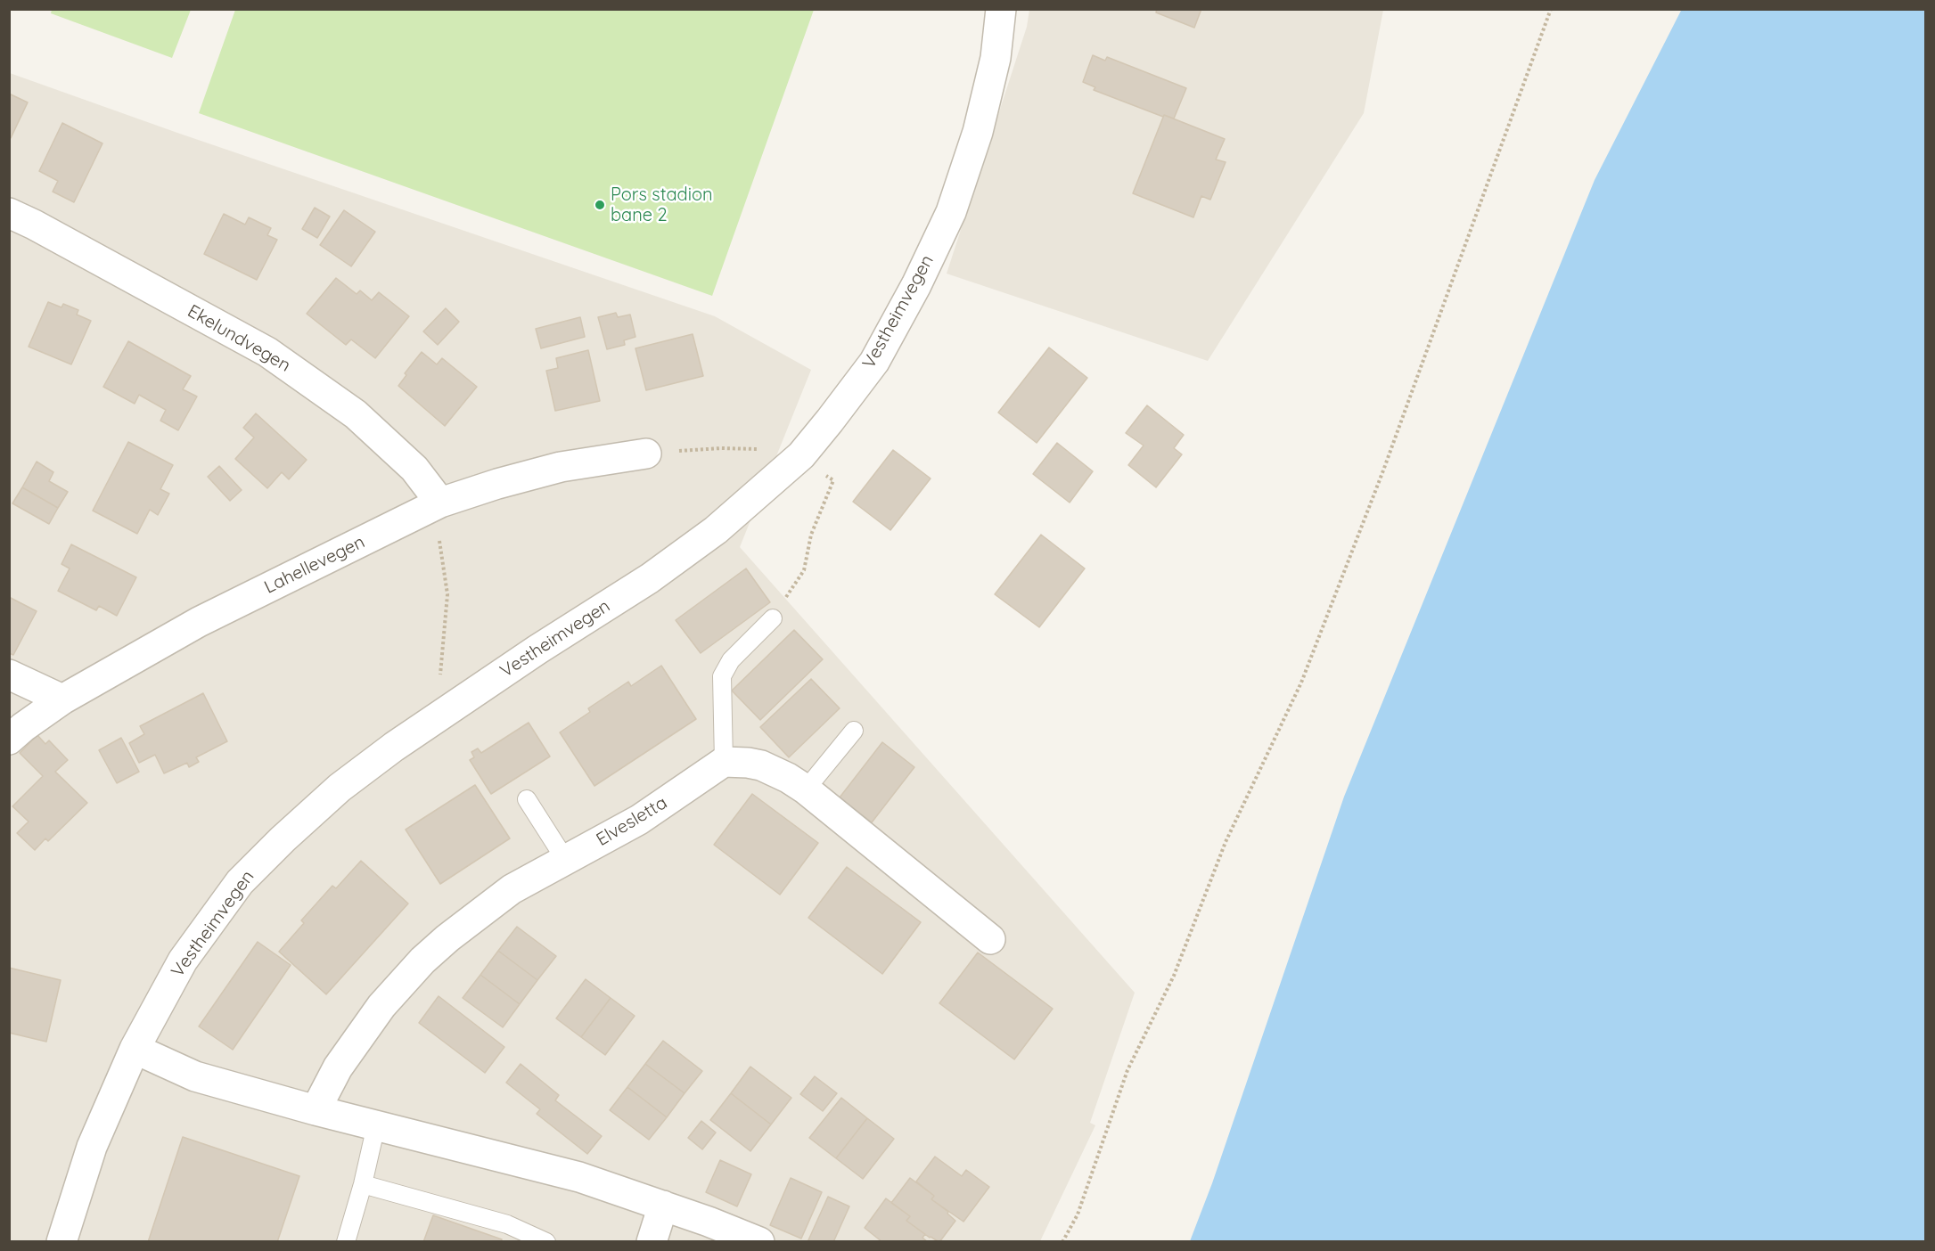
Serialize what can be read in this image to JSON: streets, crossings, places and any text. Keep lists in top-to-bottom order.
{
  "streets": {
    "street": [
      "Vestheimvegen",
      "Ekelundvegen",
      "Lahellevegen",
      "Elvesletta"
    ]
  },
  "crossings": [
    ["Ekelundvegen", "Lahellevegen"]
  ],
  "places": ["Pors stadion bane 2"]
}
